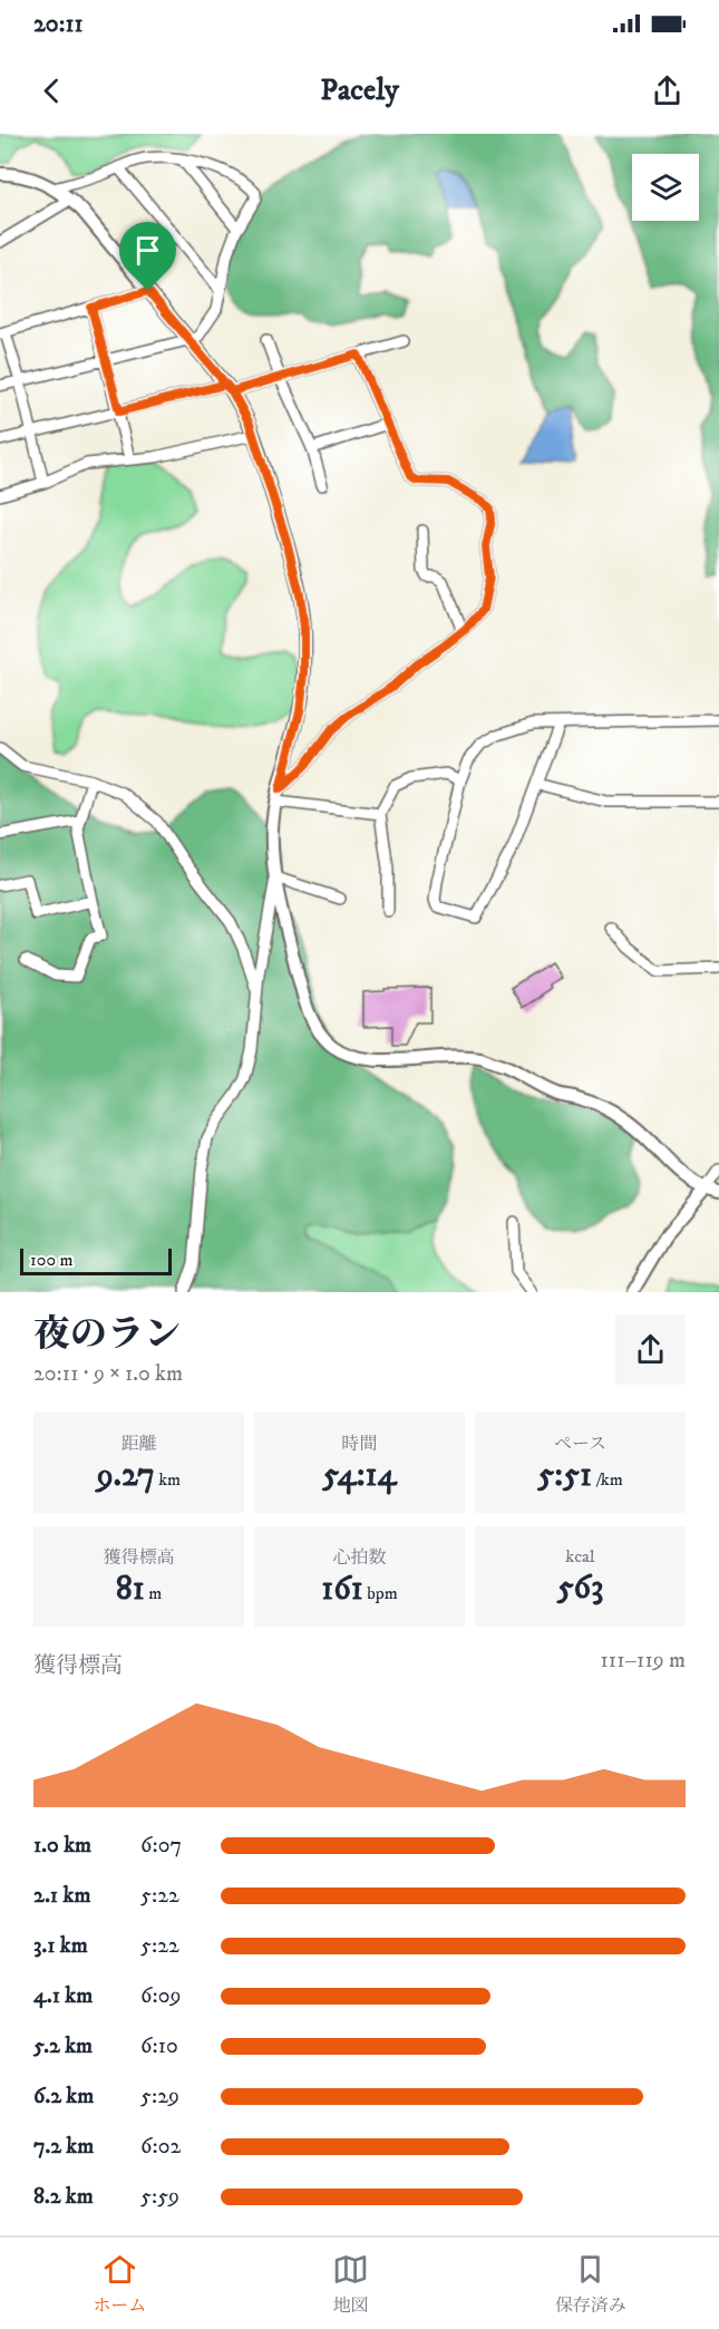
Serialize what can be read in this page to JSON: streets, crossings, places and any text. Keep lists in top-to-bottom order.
{
  "scale_bar": "100 m",
  "page": {
    "status": "20:11",
    "header": "Pacely",
    "scale": "100 m",
    "heading": ["夜のラン", "20:11 · 9 × 1.0 km"],
    "stats": [
      ["距離", "9.27 km"],
      ["時間", "54:14"],
      ["ペース", "5:51 /km"],
      ["獲得標高", "81 m"],
      ["心拍数", "161 bpm"],
      ["kcal", "563"]
    ],
    "chart": ["獲得標高", "111–119 m"],
    "list": [
      {
        "name": "1.0 km",
        "note": "6:07"
      },
      {
        "name": "2.1 km",
        "note": "5:22"
      },
      {
        "name": "3.1 km",
        "note": "5:22"
      },
      {
        "name": "4.1 km",
        "note": "6:09"
      },
      {
        "name": "5.2 km",
        "note": "6:10"
      },
      {
        "name": "6.2 km",
        "note": "5:29"
      },
      {
        "name": "7.2 km",
        "note": "6:02"
      },
      {
        "name": "8.2 km",
        "note": "5:59"
      }
    ],
    "tabs": ["ホーム", "地図", "保存済み"]
  }
}
